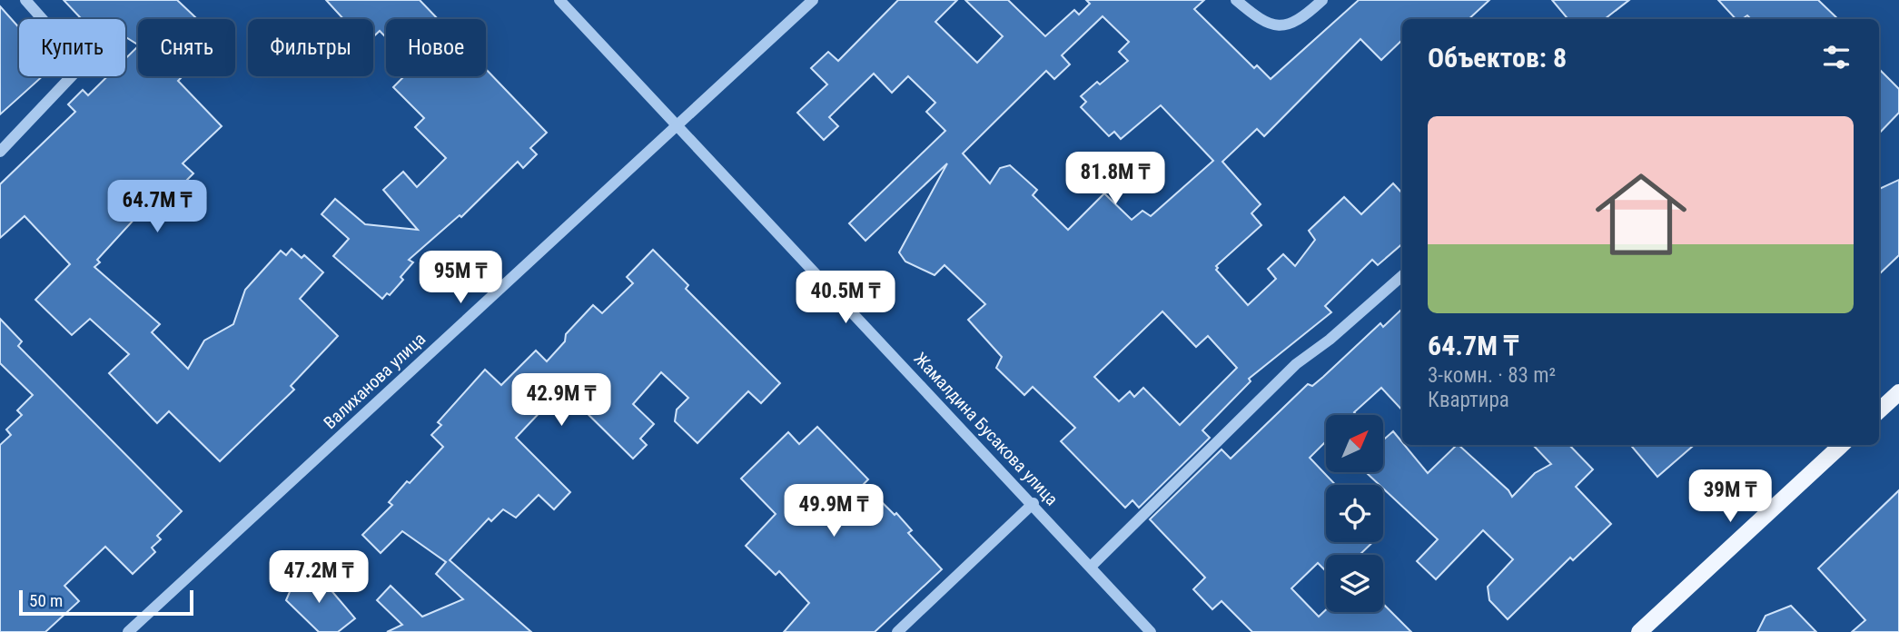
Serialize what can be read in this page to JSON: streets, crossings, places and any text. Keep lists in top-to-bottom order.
{
  "streets": {
    "street": ["Валиханова улица", "Жамалдина Бусакова улица"]
  },
  "crossings": [
    ["Валиханова улица", "Жамалдина Бусакова улица"]
  ],
  "scale_bar": "50 m",
  "north": "top right",
  "page": {
    "chip": [
      "Купить",
      "Снять",
      "Фильтры",
      "Новое"
    ],
    "heading": "Объектов: 8",
    "list": [
      {
        "name": "64.7M ₸",
        "note": "3-комн. · 83 m² · Квартира"
      }
    ],
    "price": [
      "81.8M ₸",
      "64.7M ₸",
      "95M ₸",
      "40.5M ₸",
      "42.9M ₸",
      "39M ₸",
      "49.9M ₸",
      "47.2M ₸"
    ],
    "scale": "50 m"
  }
}
